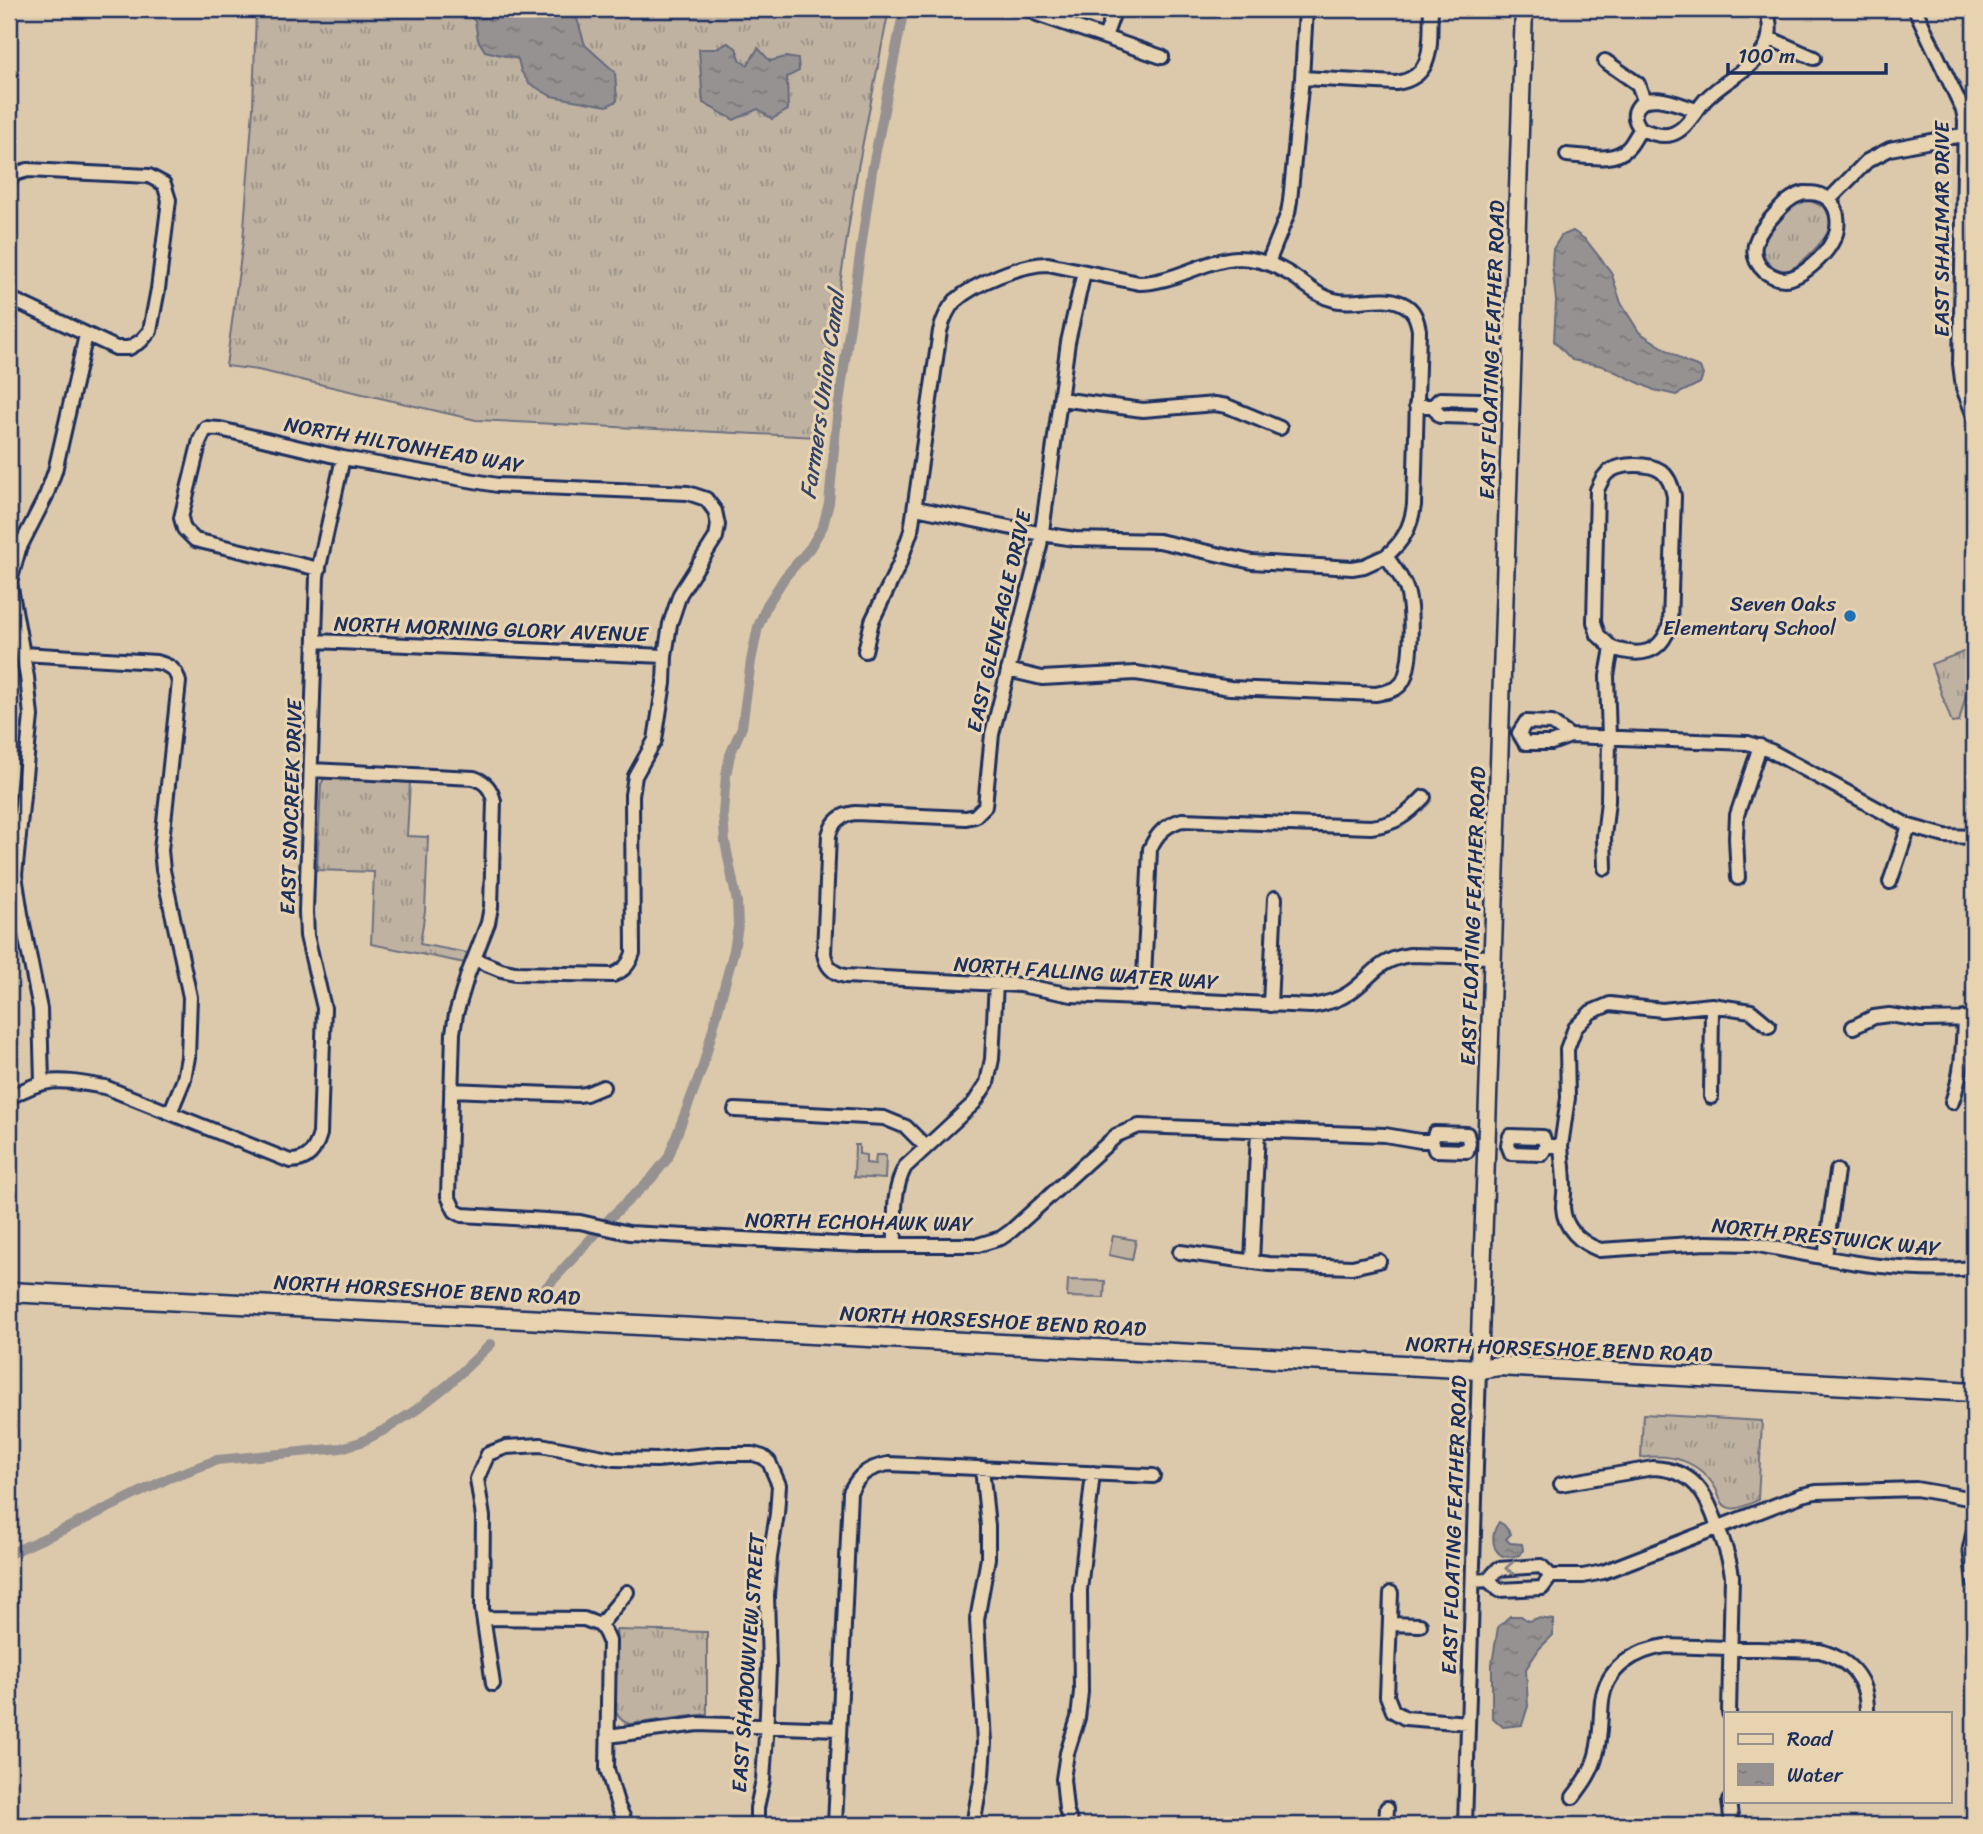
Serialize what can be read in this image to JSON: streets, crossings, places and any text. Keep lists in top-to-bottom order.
{
  "streets": {
    "highway": ["NORTH HORSESHOE BEND ROAD"],
    "main road": ["EAST FLOATING FEATHER ROAD"],
    "street": [
      "EAST SHALIMAR DRIVE",
      "NORTH HILTONHEAD WAY",
      "EAST GLENEAGLE DRIVE",
      "NORTH MORNING GLORY AVENUE",
      "EAST SNOCREEK DRIVE",
      "NORTH FALLING WATER WAY",
      "NORTH ECHOHAWK WAY",
      "NORTH PRESTWICK WAY",
      "EAST SHADOWVIEW STREET"
    ]
  },
  "crossings": [
    ["EAST FLOATING FEATHER ROAD", "NORTH FALLING WATER WAY"],
    ["EAST FLOATING FEATHER ROAD", "NORTH ECHOHAWK WAY"],
    ["EAST FLOATING FEATHER ROAD", "NORTH HORSESHOE BEND ROAD"],
    ["NORTH HILTONHEAD WAY", "NORTH MORNING GLORY AVENUE"],
    ["NORTH HILTONHEAD WAY", "EAST SNOCREEK DRIVE"],
    ["EAST GLENEAGLE DRIVE", "NORTH FALLING WATER WAY"],
    ["NORTH MORNING GLORY AVENUE", "EAST SNOCREEK DRIVE"]
  ],
  "water": ["Farmers Union Canal"],
  "places": ["Seven Oaks Elementary School"],
  "legend": ["Road", "Water"],
  "scale_bar": "100 m"
}
